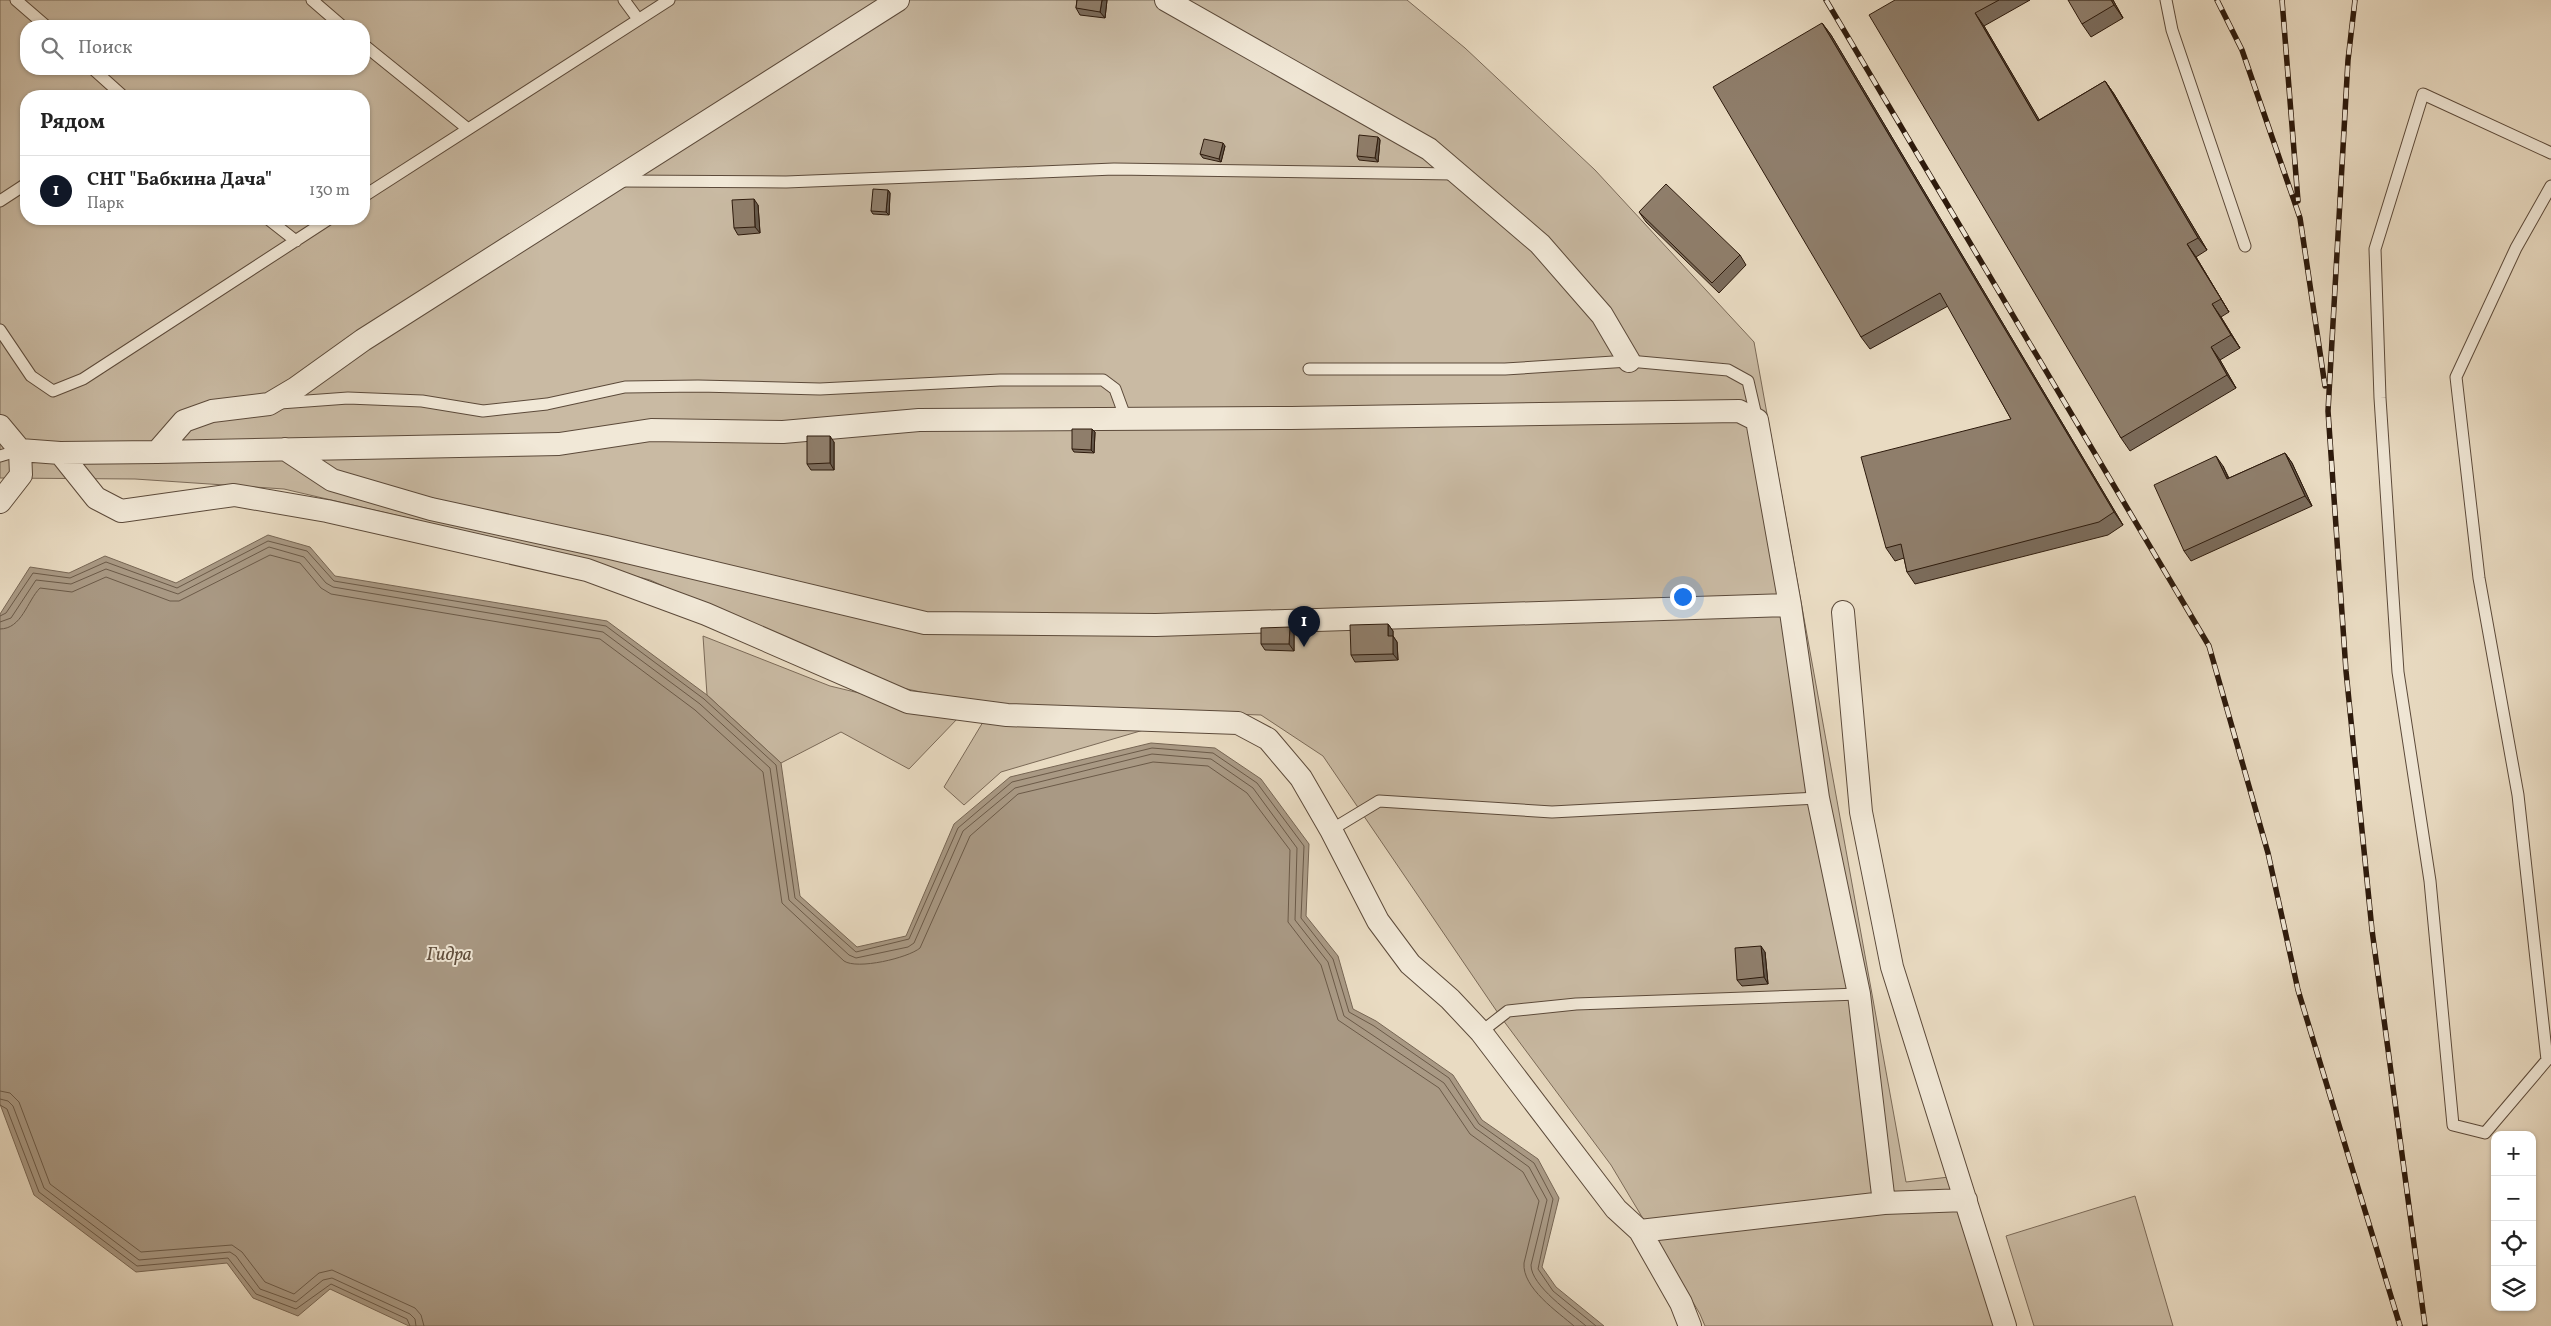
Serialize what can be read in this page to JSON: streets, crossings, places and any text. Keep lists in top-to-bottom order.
{
  "water": ["Гидра"],
  "page": {
    "search": "Поиск",
    "heading": "Рядом",
    "list": [
      {
        "mark": "1",
        "name": "СНТ \"Бабкина Дача\"",
        "note": "Парк",
        "value": "130 m"
      }
    ],
    "pins": "1",
    "map_buttons": ["+", "−"]
  }
}
